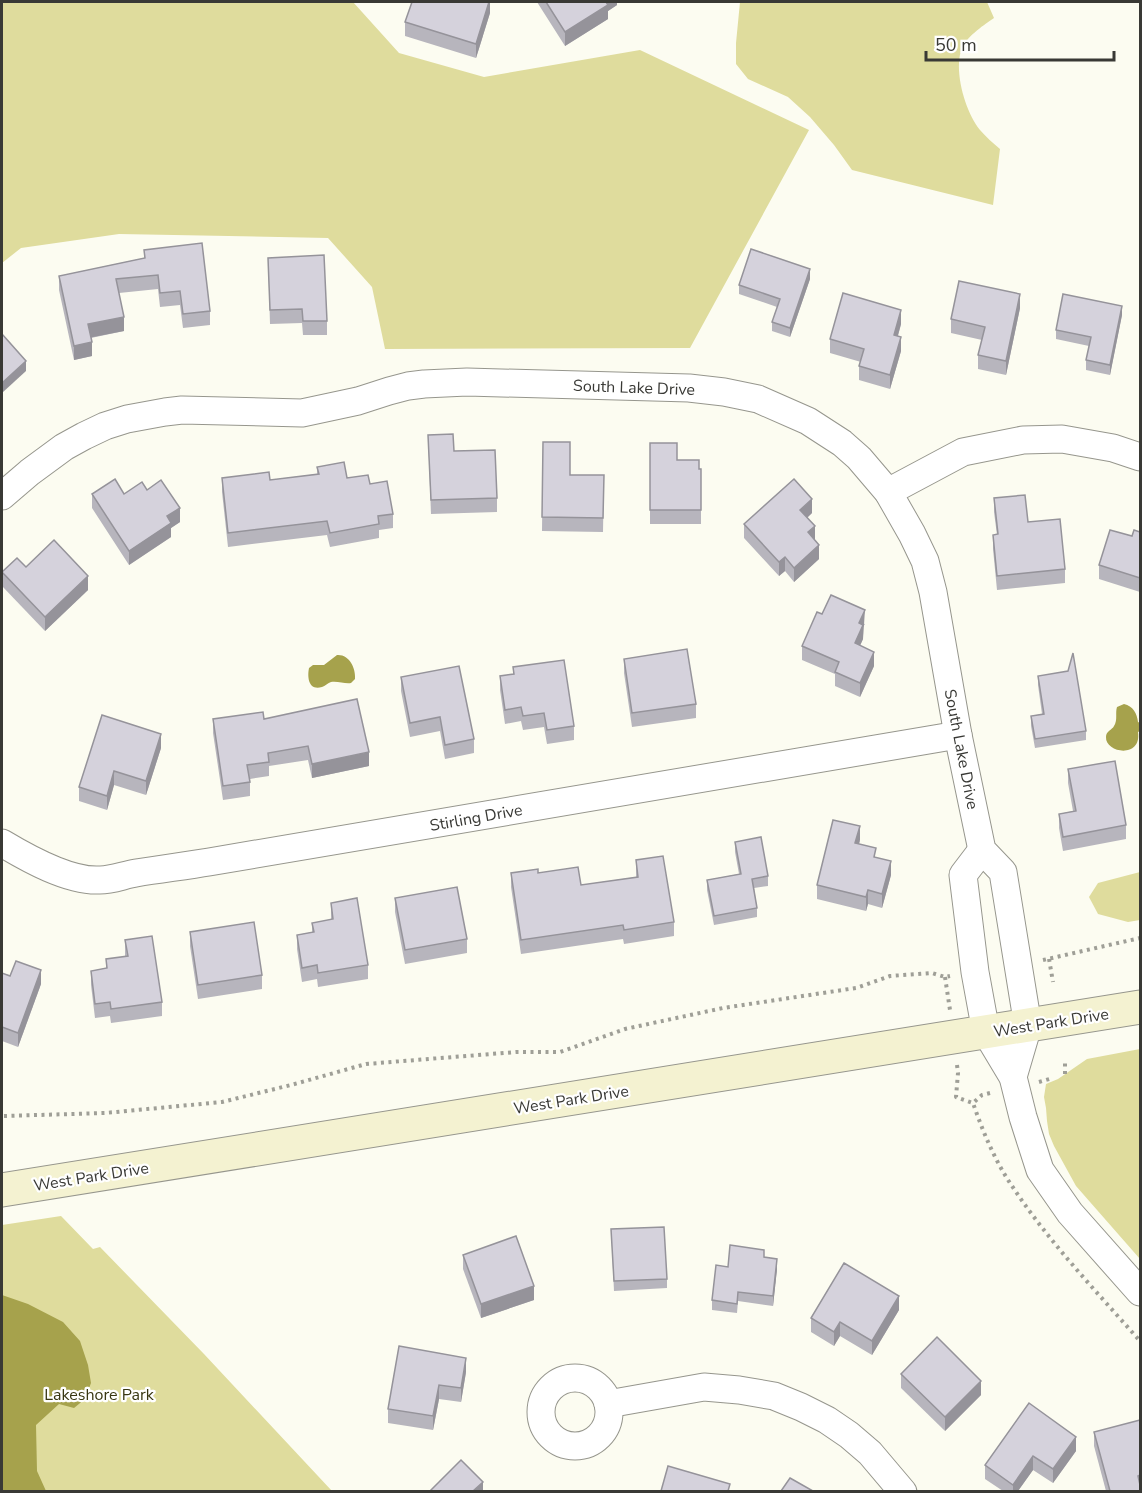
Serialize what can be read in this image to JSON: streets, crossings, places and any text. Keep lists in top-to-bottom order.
{
  "streets": {
    "street": ["South Lake Drive", "Stirling Drive", "West Park Drive"]
  },
  "crossings": [
    ["South Lake Drive", "Stirling Drive"]
  ],
  "parks": ["Lakeshore Park"],
  "scale_bar": "50 m"
}
